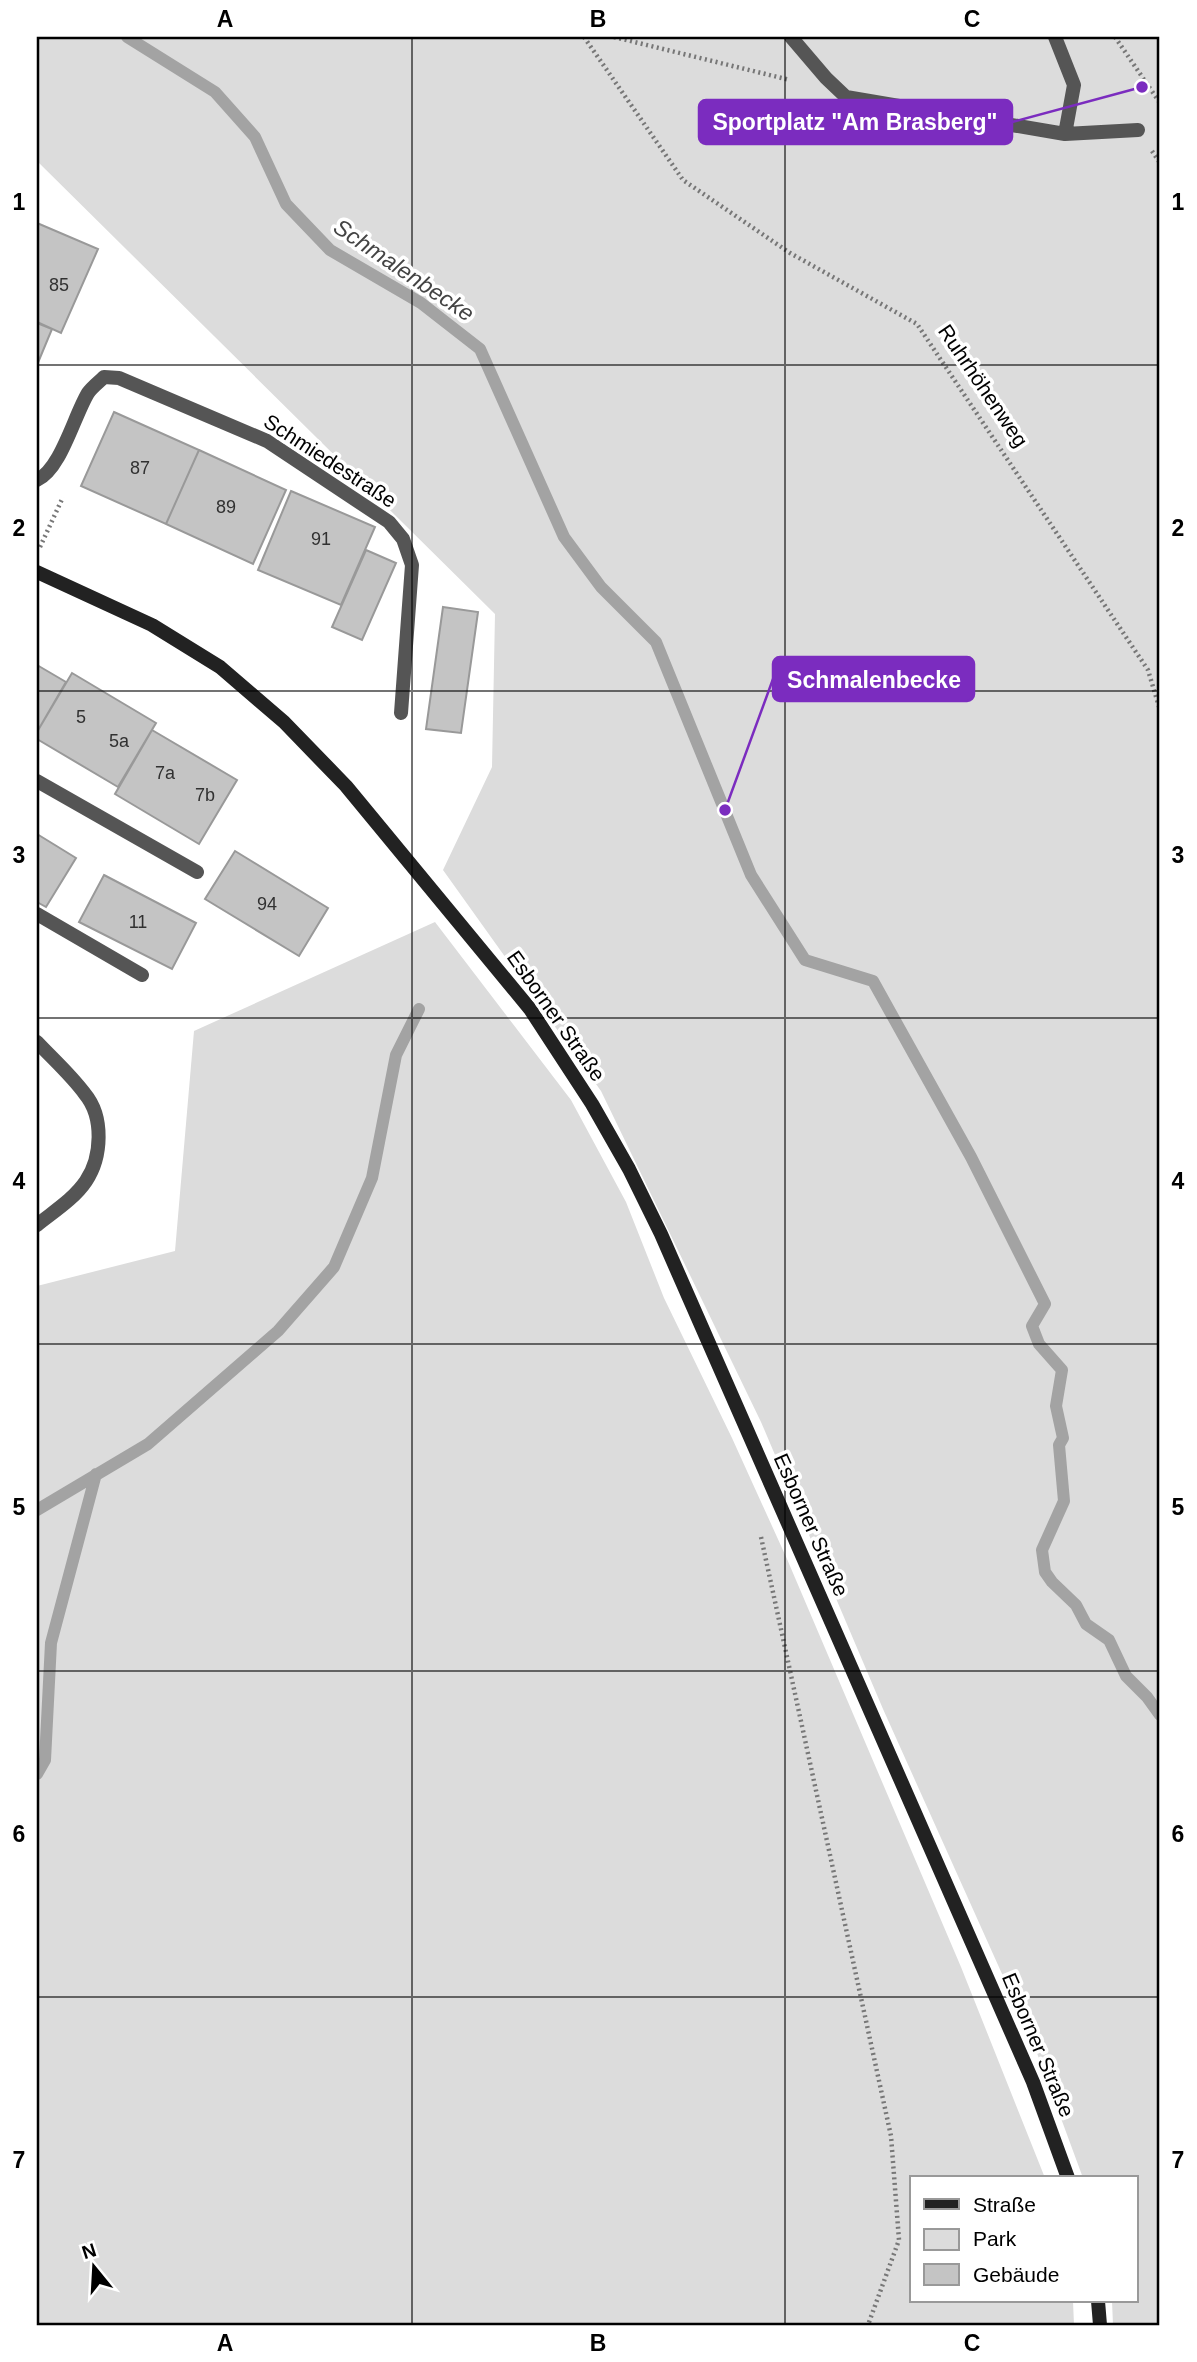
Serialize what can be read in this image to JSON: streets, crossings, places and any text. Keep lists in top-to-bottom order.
{
  "streets": {
    "main road": ["Esborner Straße"],
    "street": ["Schmiedestraße"],
    "path": ["Ruhrhöhenweg"]
  },
  "water": ["Schmalenbecke"],
  "places": ["Sportplatz \"Am Brasberg\"", "Schmalenbecke"],
  "house_numbers": [
    "85",
    "87",
    "89",
    "91",
    "5",
    "5a",
    "7a",
    "7b",
    "94",
    "11"
  ],
  "legend": ["Straße", "Park", "Gebäude"],
  "north": "top",
  "grid": {
    "columns": ["A", "B", "C"],
    "rows": [
      "1",
      "2",
      "3",
      "4",
      "5",
      "6",
      "7"
    ]
  }
}
